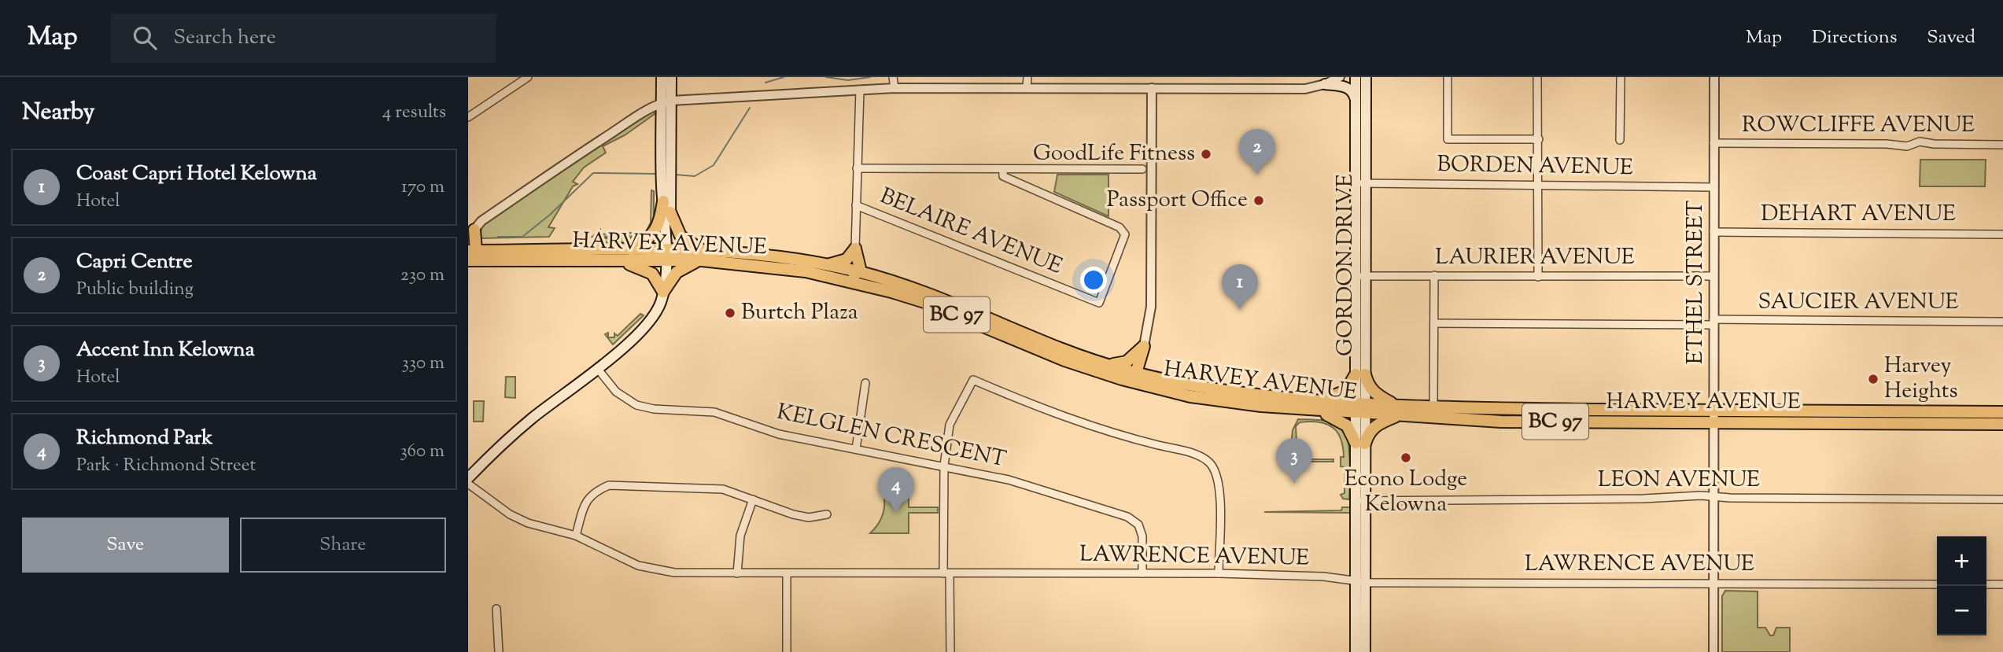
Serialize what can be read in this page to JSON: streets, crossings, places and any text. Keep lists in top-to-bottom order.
{
  "streets": {
    "highway": ["HARVEY AVENUE", "BC 97"],
    "main road": ["GORDON DRIVE"],
    "street": [
      "ROWCLIFFE AVENUE",
      "BORDEN AVENUE",
      "DEHART AVENUE",
      "BELAIRE AVENUE",
      "LAURIER AVENUE",
      "ETHEL STREET",
      "SAUCIER AVENUE",
      "KELGLEN CRESCENT",
      "LEON AVENUE",
      "LAWRENCE AVENUE"
    ]
  },
  "crossings": [
    ["ROWCLIFFE AVENUE", "ETHEL STREET"],
    ["BORDEN AVENUE", "GORDON DRIVE"],
    ["BORDEN AVENUE", "ETHEL STREET"],
    ["DEHART AVENUE", "ETHEL STREET"],
    ["HARVEY AVENUE", "GORDON DRIVE"],
    ["HARVEY AVENUE", "ETHEL STREET"],
    ["LAURIER AVENUE", "GORDON DRIVE"],
    ["LAURIER AVENUE", "ETHEL STREET"],
    ["GORDON DRIVE", "LEON AVENUE"],
    ["GORDON DRIVE", "LAWRENCE AVENUE"],
    ["ETHEL STREET", "SAUCIER AVENUE"],
    ["ETHEL STREET", "LEON AVENUE"],
    ["ETHEL STREET", "LAWRENCE AVENUE"],
    ["KELGLEN CRESCENT", "LAWRENCE AVENUE"]
  ],
  "places": [
    "GoodLife Fitness",
    "Passport Office",
    "Burtch Plaza",
    "Harvey Heights",
    "Econo Lodge Kelowna"
  ],
  "page": {
    "header": "Map",
    "search": "Search here",
    "nav": ["Map", "Directions", "Saved"],
    "heading": ["Nearby", "4 results"],
    "pins": [
      "2",
      "1",
      "3",
      "4"
    ],
    "list": [
      {
        "mark": "1",
        "name": "Coast Capri Hotel Kelowna",
        "note": "Hotel",
        "value": "170 m"
      },
      {
        "mark": "2",
        "name": "Capri Centre",
        "note": "Public building",
        "value": "230 m"
      },
      {
        "mark": "3",
        "name": "Accent Inn Kelowna",
        "note": "Hotel",
        "value": "330 m"
      },
      {
        "mark": "4",
        "name": "Richmond Park",
        "note": "Park · Richmond Street",
        "value": "360 m"
      }
    ],
    "buttons": ["Save", "Share"],
    "map_buttons": ["+", "−"]
  }
}
